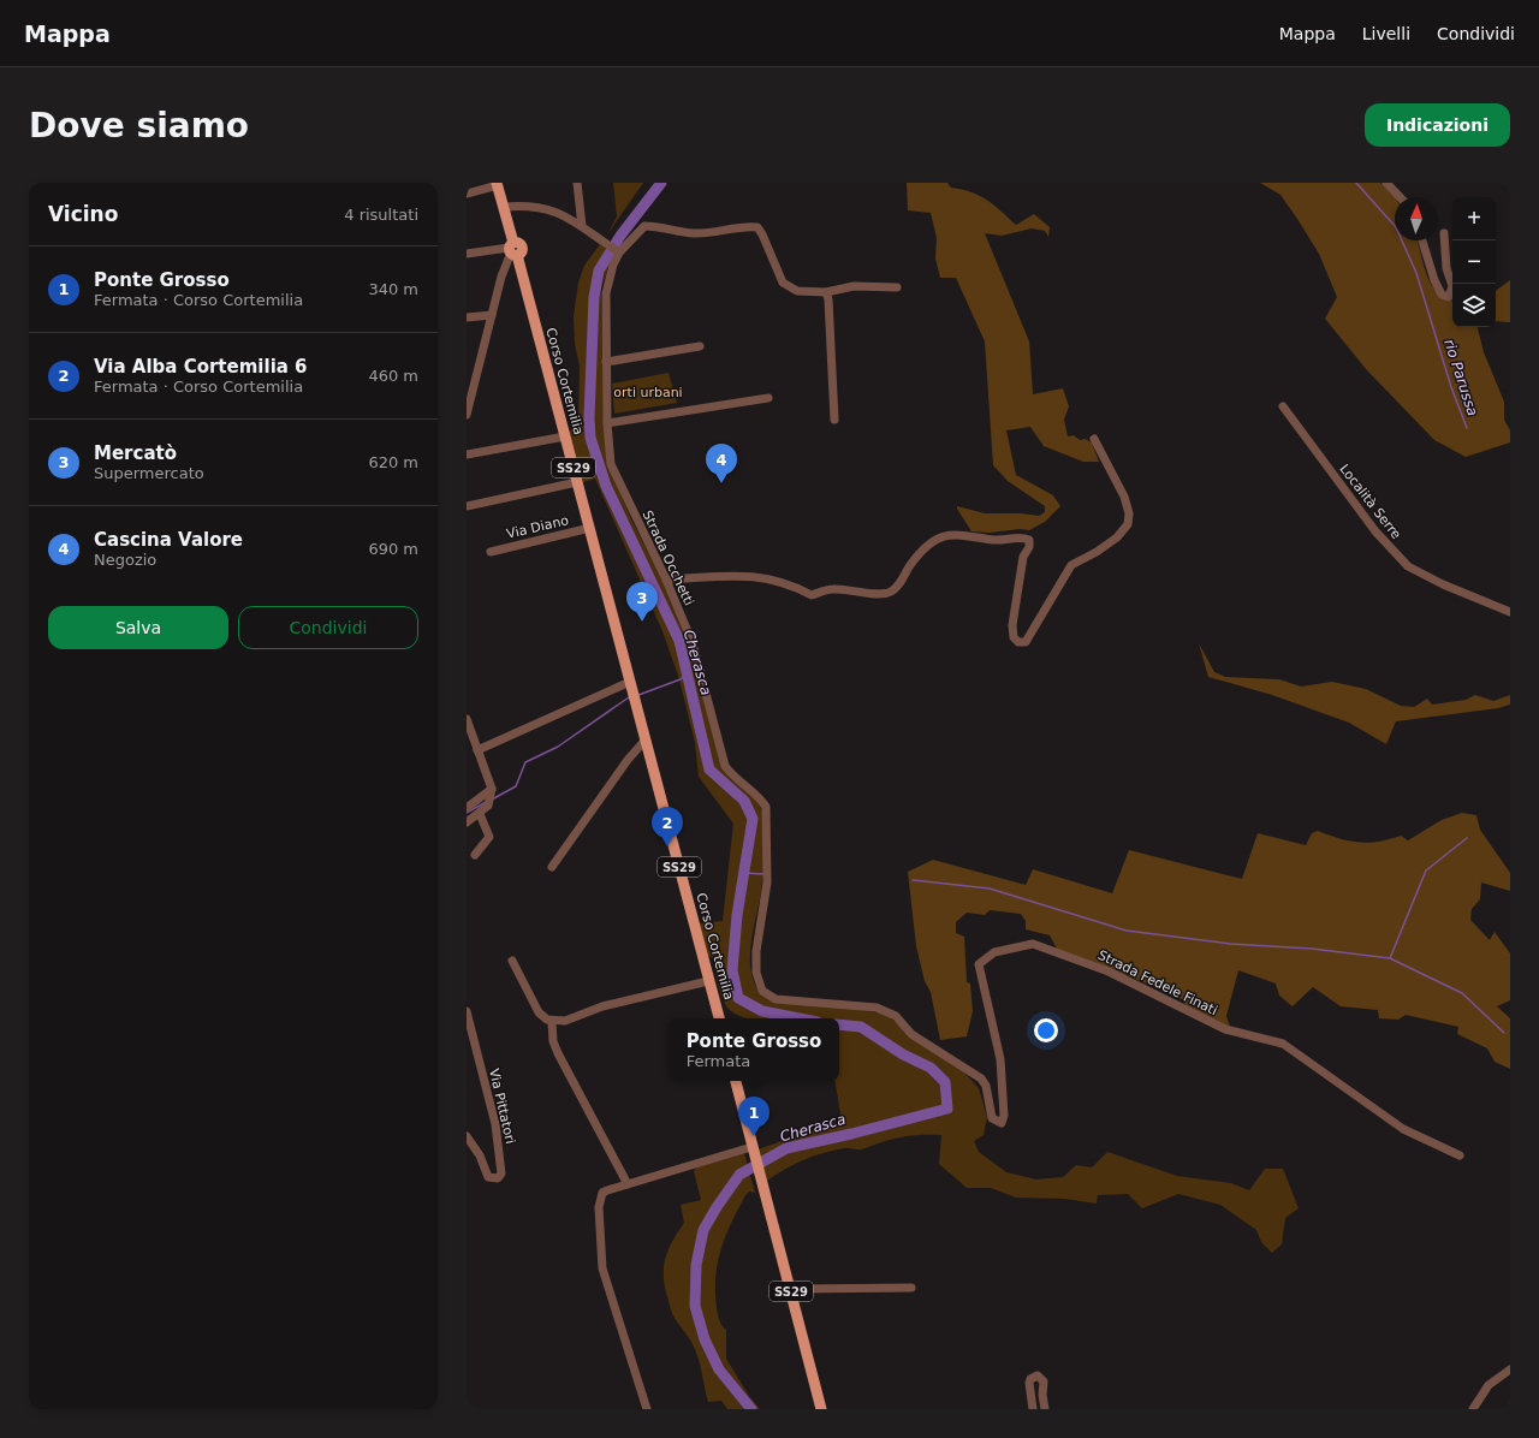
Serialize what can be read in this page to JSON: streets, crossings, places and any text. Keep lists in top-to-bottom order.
{
  "streets": {
    "main road": ["Corso Cortemilia", "SS29"],
    "street": [
      "Località Serre",
      "Via Diano",
      "Strada Occhetti",
      "Strada Fedele Finati",
      "Via Pittatori"
    ]
  },
  "crossings": [
    ["Corso Cortemilia", "Via Diano"],
    ["Strada Occhetti", "Strada Fedele Finati"]
  ],
  "water": ["rio Parussa", "Cherasca"],
  "parks": ["orti urbani"],
  "north": "top",
  "page": {
    "header": "Mappa",
    "nav": ["Mappa", "Livelli", "Condividi"],
    "buttons": [
      "Indicazioni",
      ["Salva", "Condividi"]
    ],
    "title": "Dove siamo",
    "heading": ["Vicino", "4 risultati"],
    "map_buttons": ["+", "−"],
    "list": [
      {
        "mark": "1",
        "name": "Ponte Grosso",
        "note": "Fermata · Corso Cortemilia",
        "value": "340 m"
      },
      {
        "mark": "2",
        "name": "Via Alba Cortemilia 6",
        "note": "Fermata · Corso Cortemilia",
        "value": "460 m"
      },
      {
        "mark": "3",
        "name": "Mercatò",
        "note": "Supermercato",
        "value": "620 m"
      },
      {
        "mark": "4",
        "name": "Cascina Valore",
        "note": "Negozio",
        "value": "690 m"
      }
    ],
    "pins": [
      "4",
      "3",
      "2",
      "1"
    ],
    "popup": ["Ponte Grosso", "Fermata"]
  }
}
